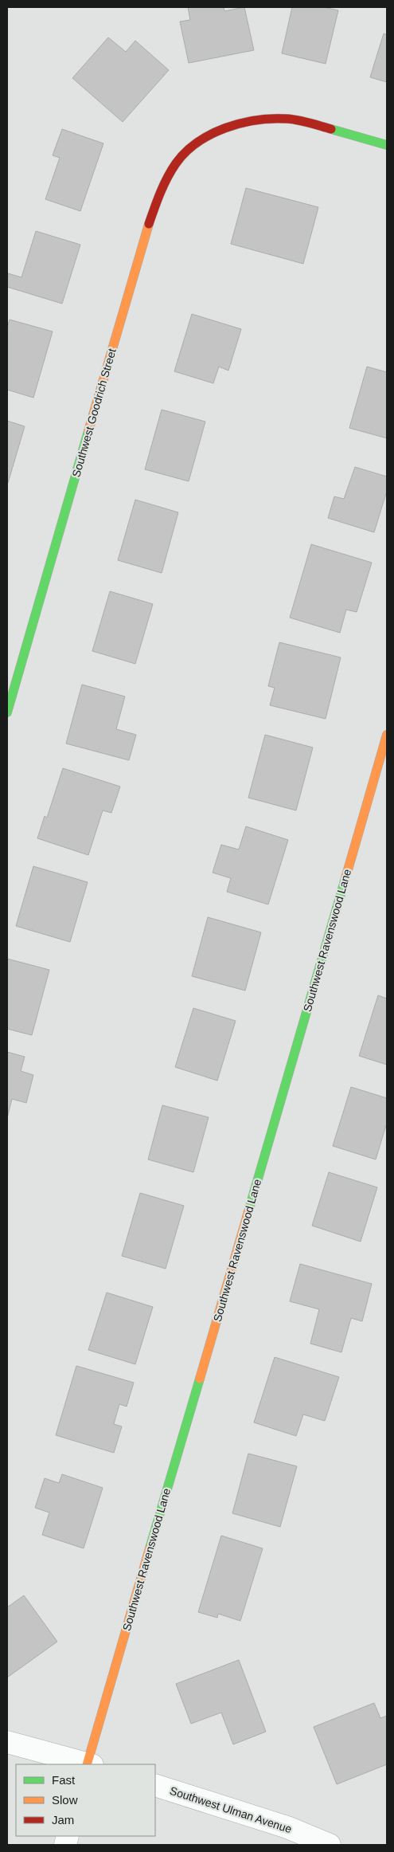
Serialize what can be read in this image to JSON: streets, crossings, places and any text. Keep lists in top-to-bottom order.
{
  "streets": {
    "street": ["Southwest Goodrich Street", "Southwest Ravenswood Lane", "Southwest Ulman Avenue"]
  },
  "legend": ["Fast", "Slow", "Jam"]
}
